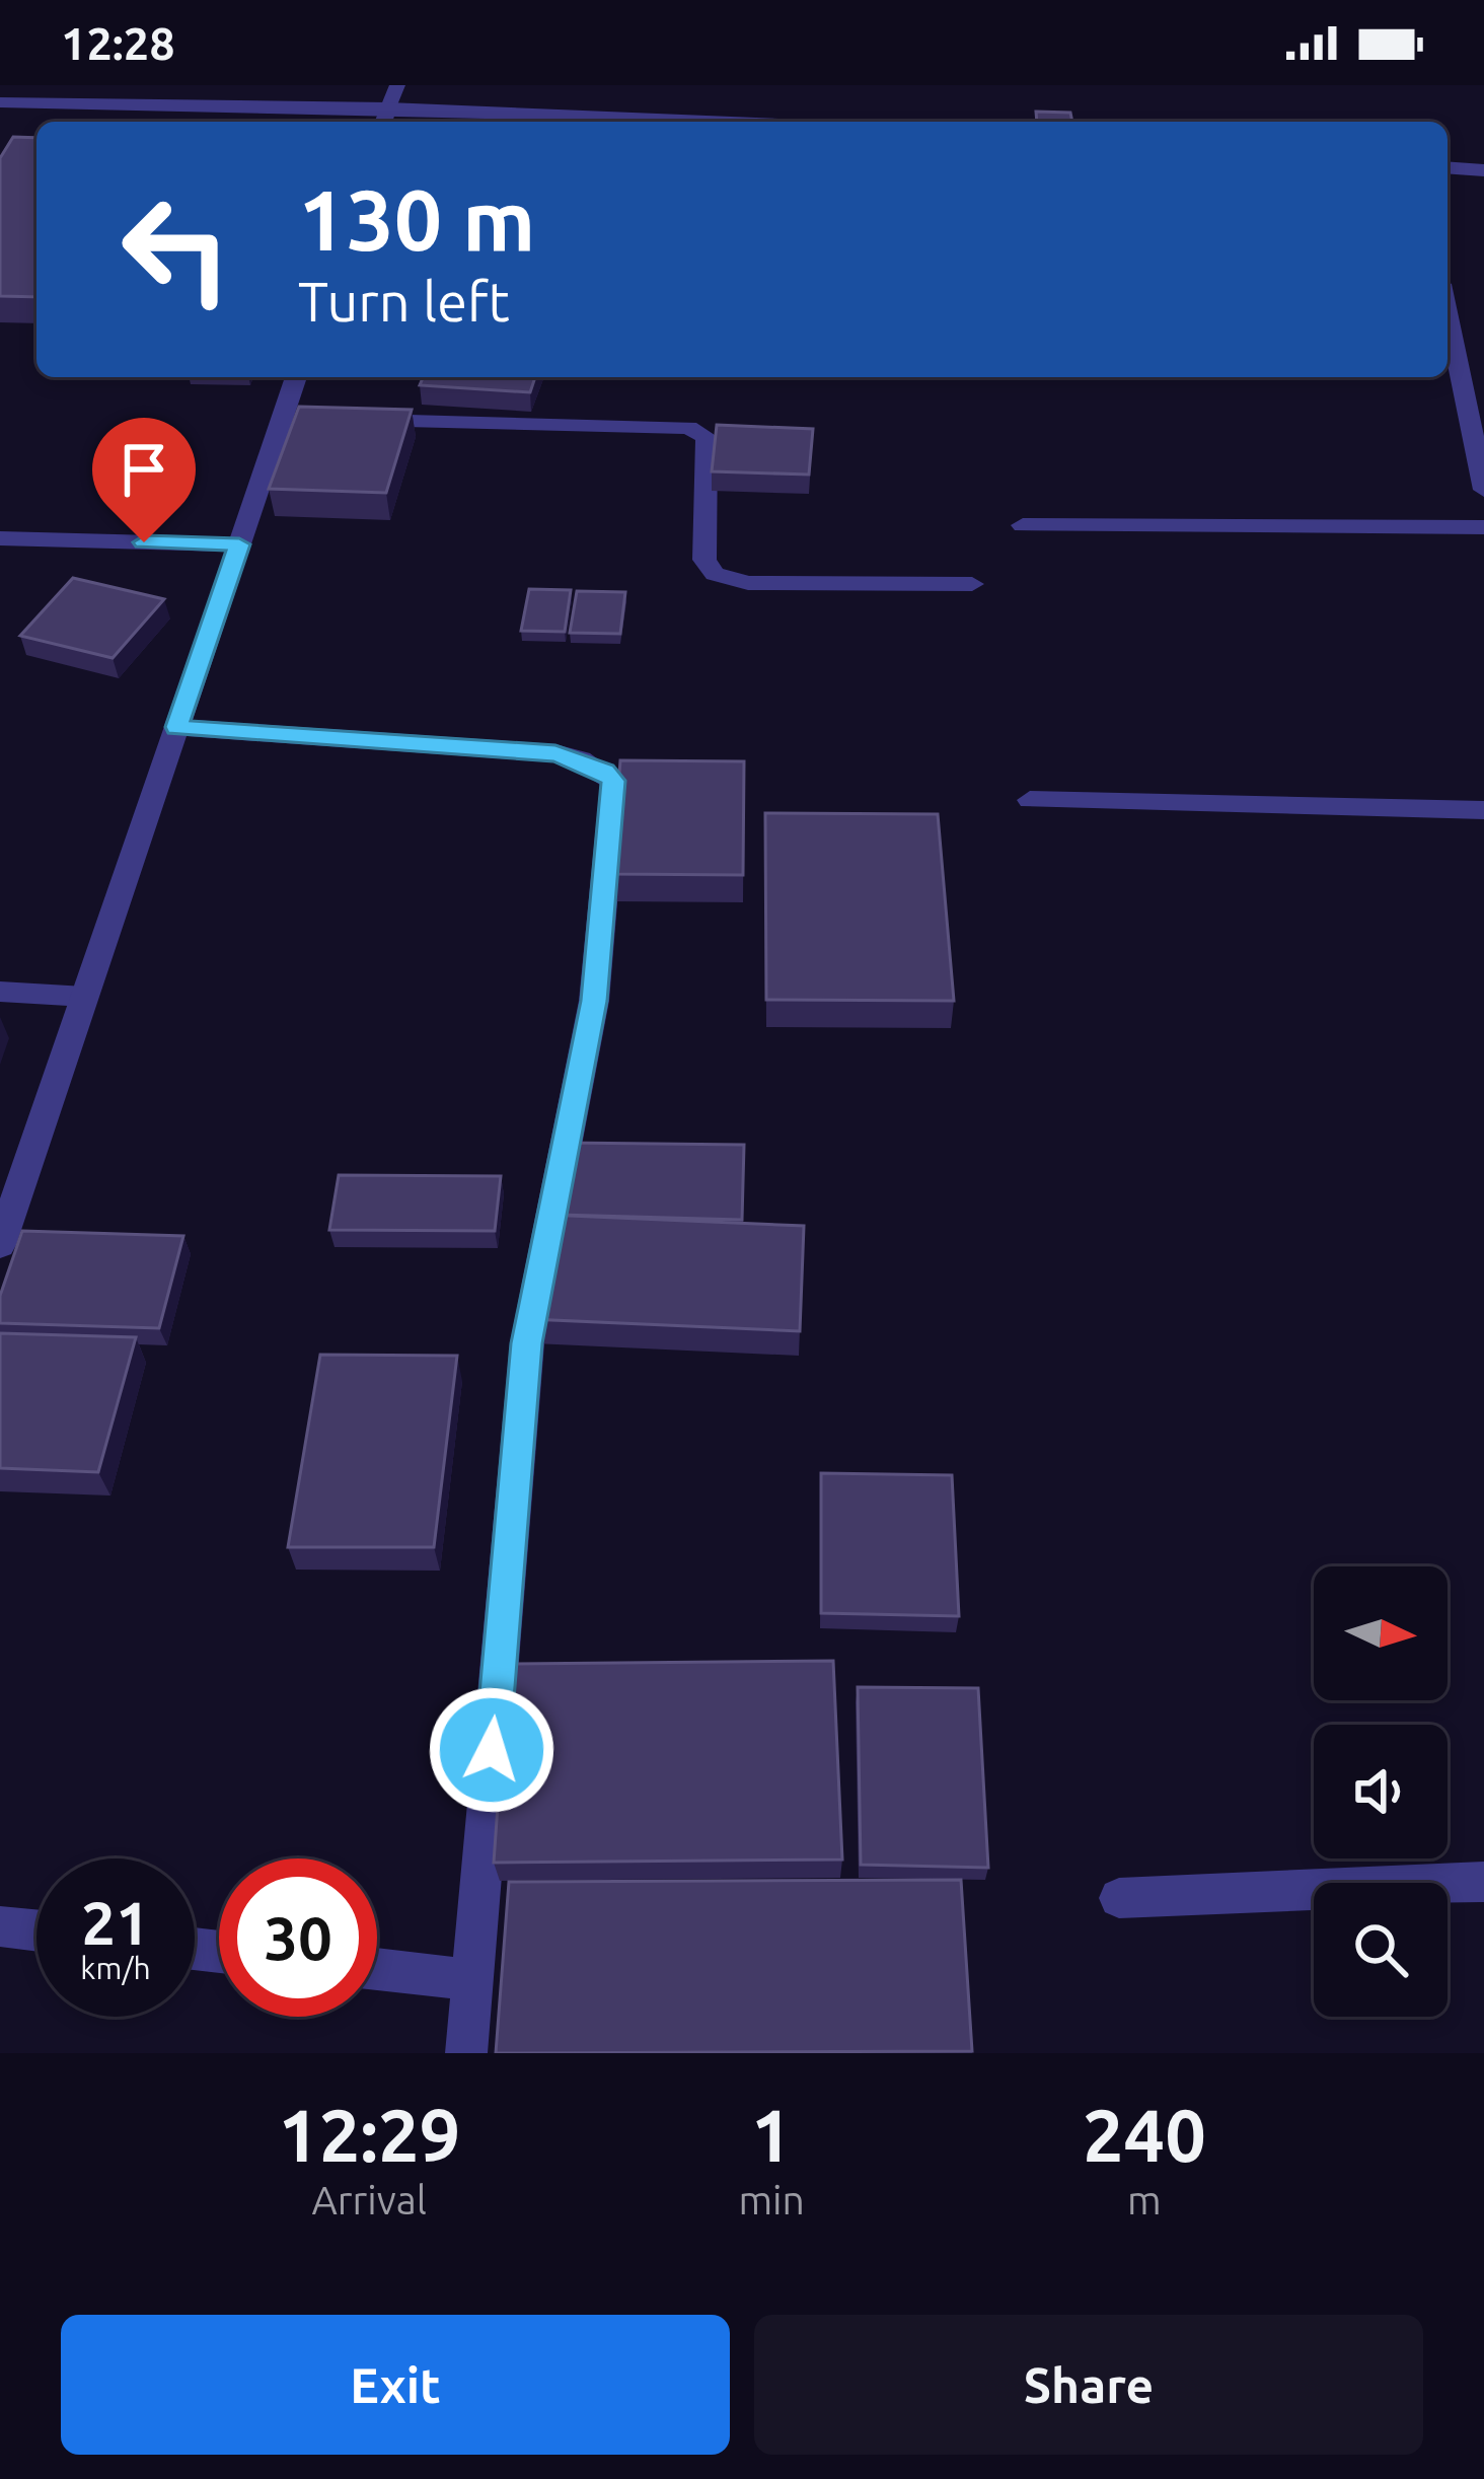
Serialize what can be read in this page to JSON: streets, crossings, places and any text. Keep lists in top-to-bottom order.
{
  "north": "right",
  "page": {
    "status": "12:28",
    "turn": ["130 m", "Turn left"],
    "speed": "21 km/h",
    "limit": "30",
    "eta": [
      "12:29",
      "Arrival",
      "1",
      "min",
      "240",
      "m"
    ],
    "buttons": ["Exit", "Share"]
  }
}
